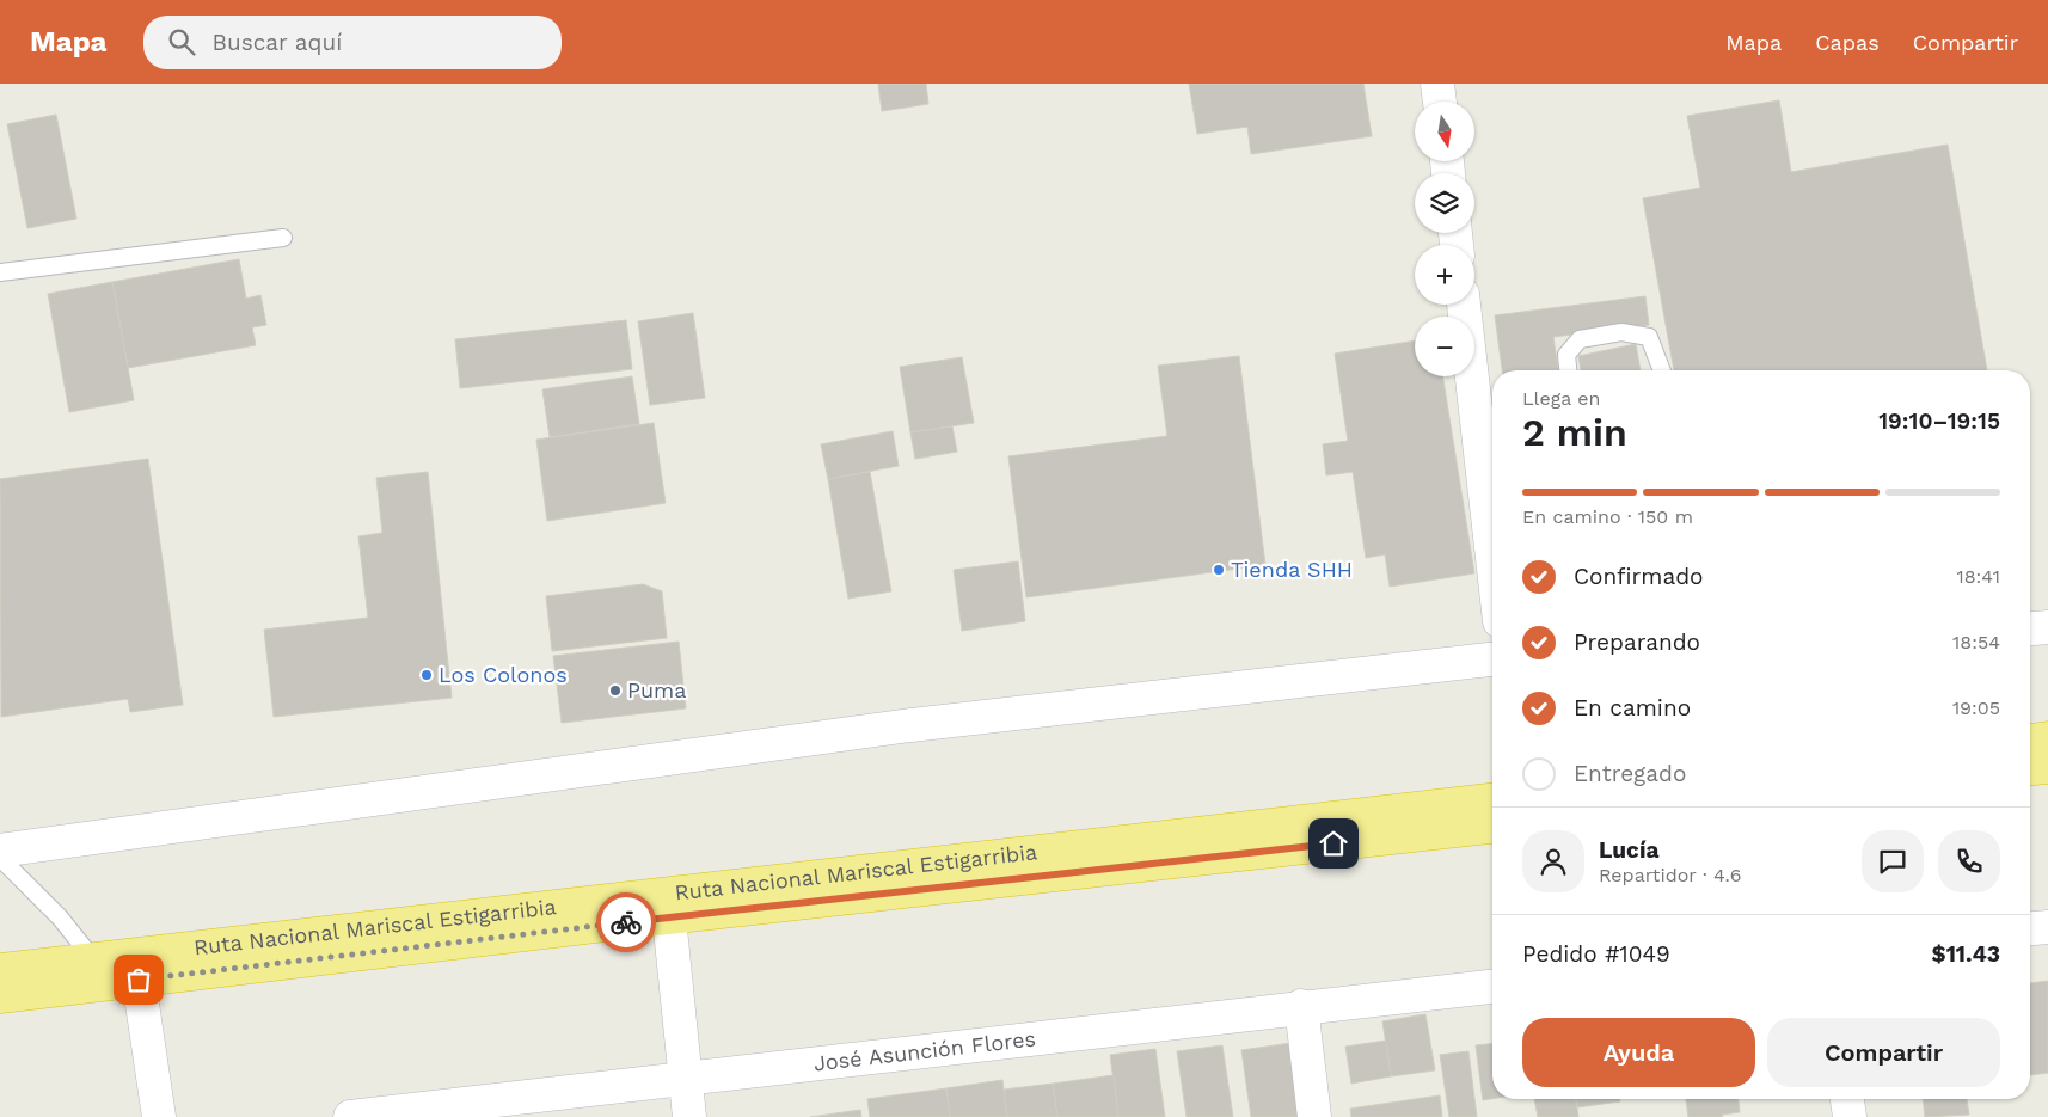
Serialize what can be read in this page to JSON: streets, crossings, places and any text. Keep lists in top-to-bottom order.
{
  "streets": {
    "highway": ["Ruta Nacional Mariscal Estigarribia"],
    "street": ["José Asunción Flores"]
  },
  "places": ["Tienda SHH", "Los Colonos", "Puma"],
  "north": "bottom",
  "page": {
    "header": "Mapa",
    "search": "Buscar aquí",
    "nav": ["Mapa", "Capas", "Compartir"],
    "map_buttons": ["+", "−"],
    "heading": ["2 min", "Llega en", "19:10–19:15"],
    "panel": [
      "Lucía",
      "Repartidor · 4.6",
      "Pedido #1049",
      "$11.43"
    ],
    "bar": "En camino · 150 m",
    "list": [
      ["Confirmado", "18:41"],
      ["Preparando", "18:54"],
      ["En camino", "19:05"],
      "Entregado"
    ],
    "buttons": ["Ayuda", "Compartir"]
  }
}
